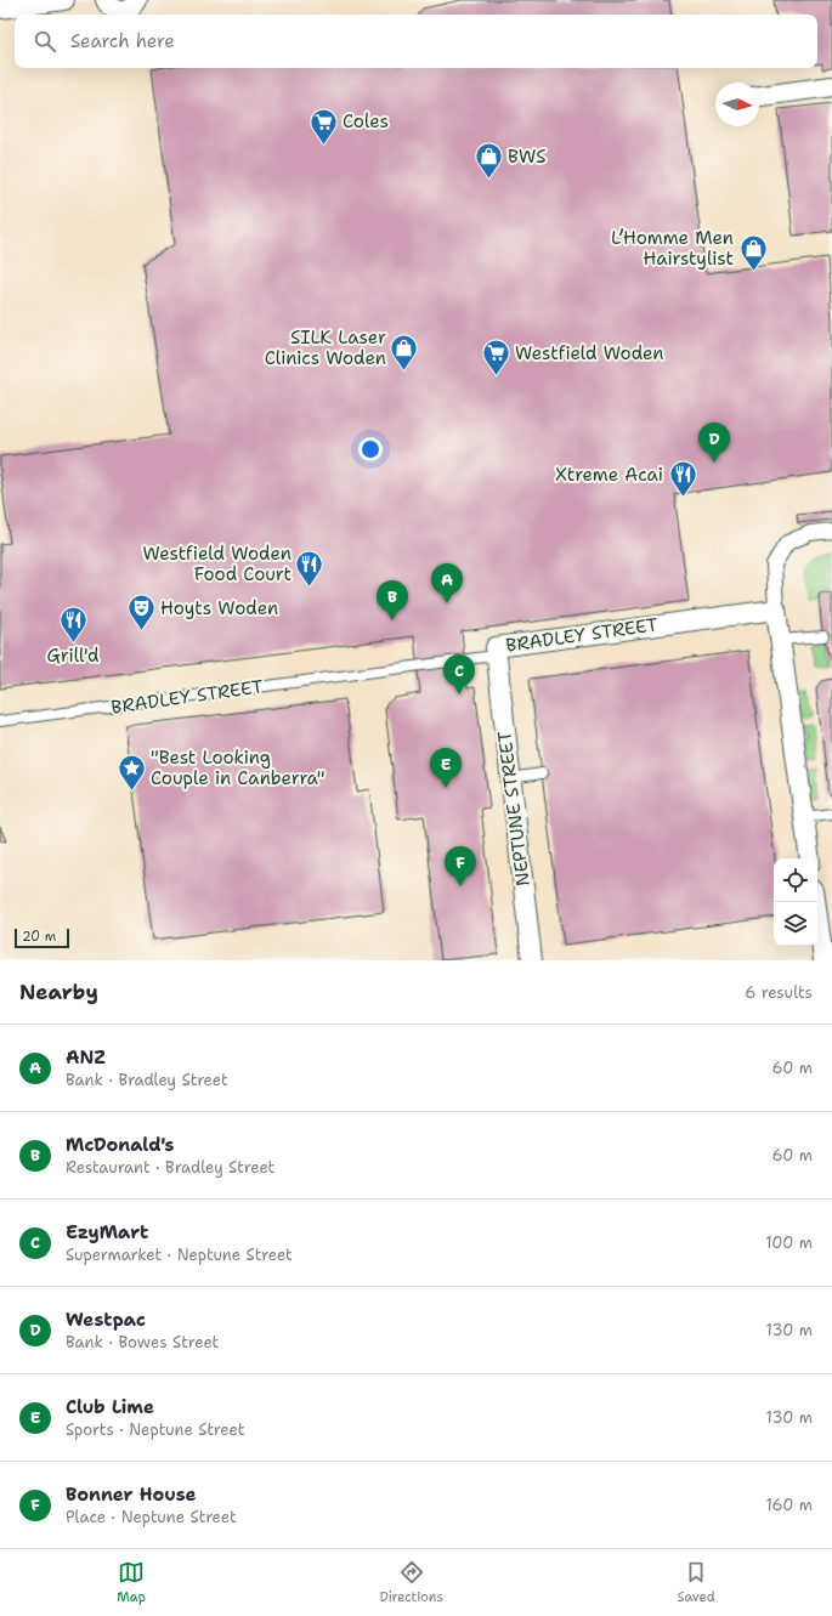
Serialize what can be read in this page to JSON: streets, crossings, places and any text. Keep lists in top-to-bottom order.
{
  "streets": {
    "street": ["BRADLEY STREET", "NEPTUNE STREET"]
  },
  "crossings": [
    ["BRADLEY STREET", "NEPTUNE STREET"]
  ],
  "places": {
    "supermarket": ["Coles", "Westfield Woden"],
    "shop": ["BWS", "L’Homme Men Hairstylist", "SILK Laser Clinics Woden"],
    "restaurant": ["Xtreme Acai", "Westfield Woden Food Court", "Grill'd"],
    "theatre": ["Hoyts Woden"],
    "place": ["\"Best Looking Couple in Canberra\""]
  },
  "scale_bar": "20 m",
  "north": "right",
  "page": {
    "search": "Search here",
    "pins": [
      "D",
      "A",
      "B",
      "C",
      "E",
      "F"
    ],
    "scale": "20 m",
    "heading": ["Nearby", "6 results"],
    "list": [
      {
        "mark": "A",
        "name": "ANZ",
        "note": "Bank · Bradley Street",
        "value": "60 m"
      },
      {
        "mark": "B",
        "name": "McDonald's",
        "note": "Restaurant · Bradley Street",
        "value": "60 m"
      },
      {
        "mark": "C",
        "name": "EzyMart",
        "note": "Supermarket · Neptune Street",
        "value": "100 m"
      },
      {
        "mark": "D",
        "name": "Westpac",
        "note": "Bank · Bowes Street",
        "value": "130 m"
      },
      {
        "mark": "E",
        "name": "Club Lime",
        "note": "Sports · Neptune Street",
        "value": "130 m"
      },
      {
        "mark": "F",
        "name": "Bonner House",
        "note": "Place · Neptune Street",
        "value": "160 m"
      }
    ],
    "nav": ["Map", "Directions", "Saved"]
  }
}
